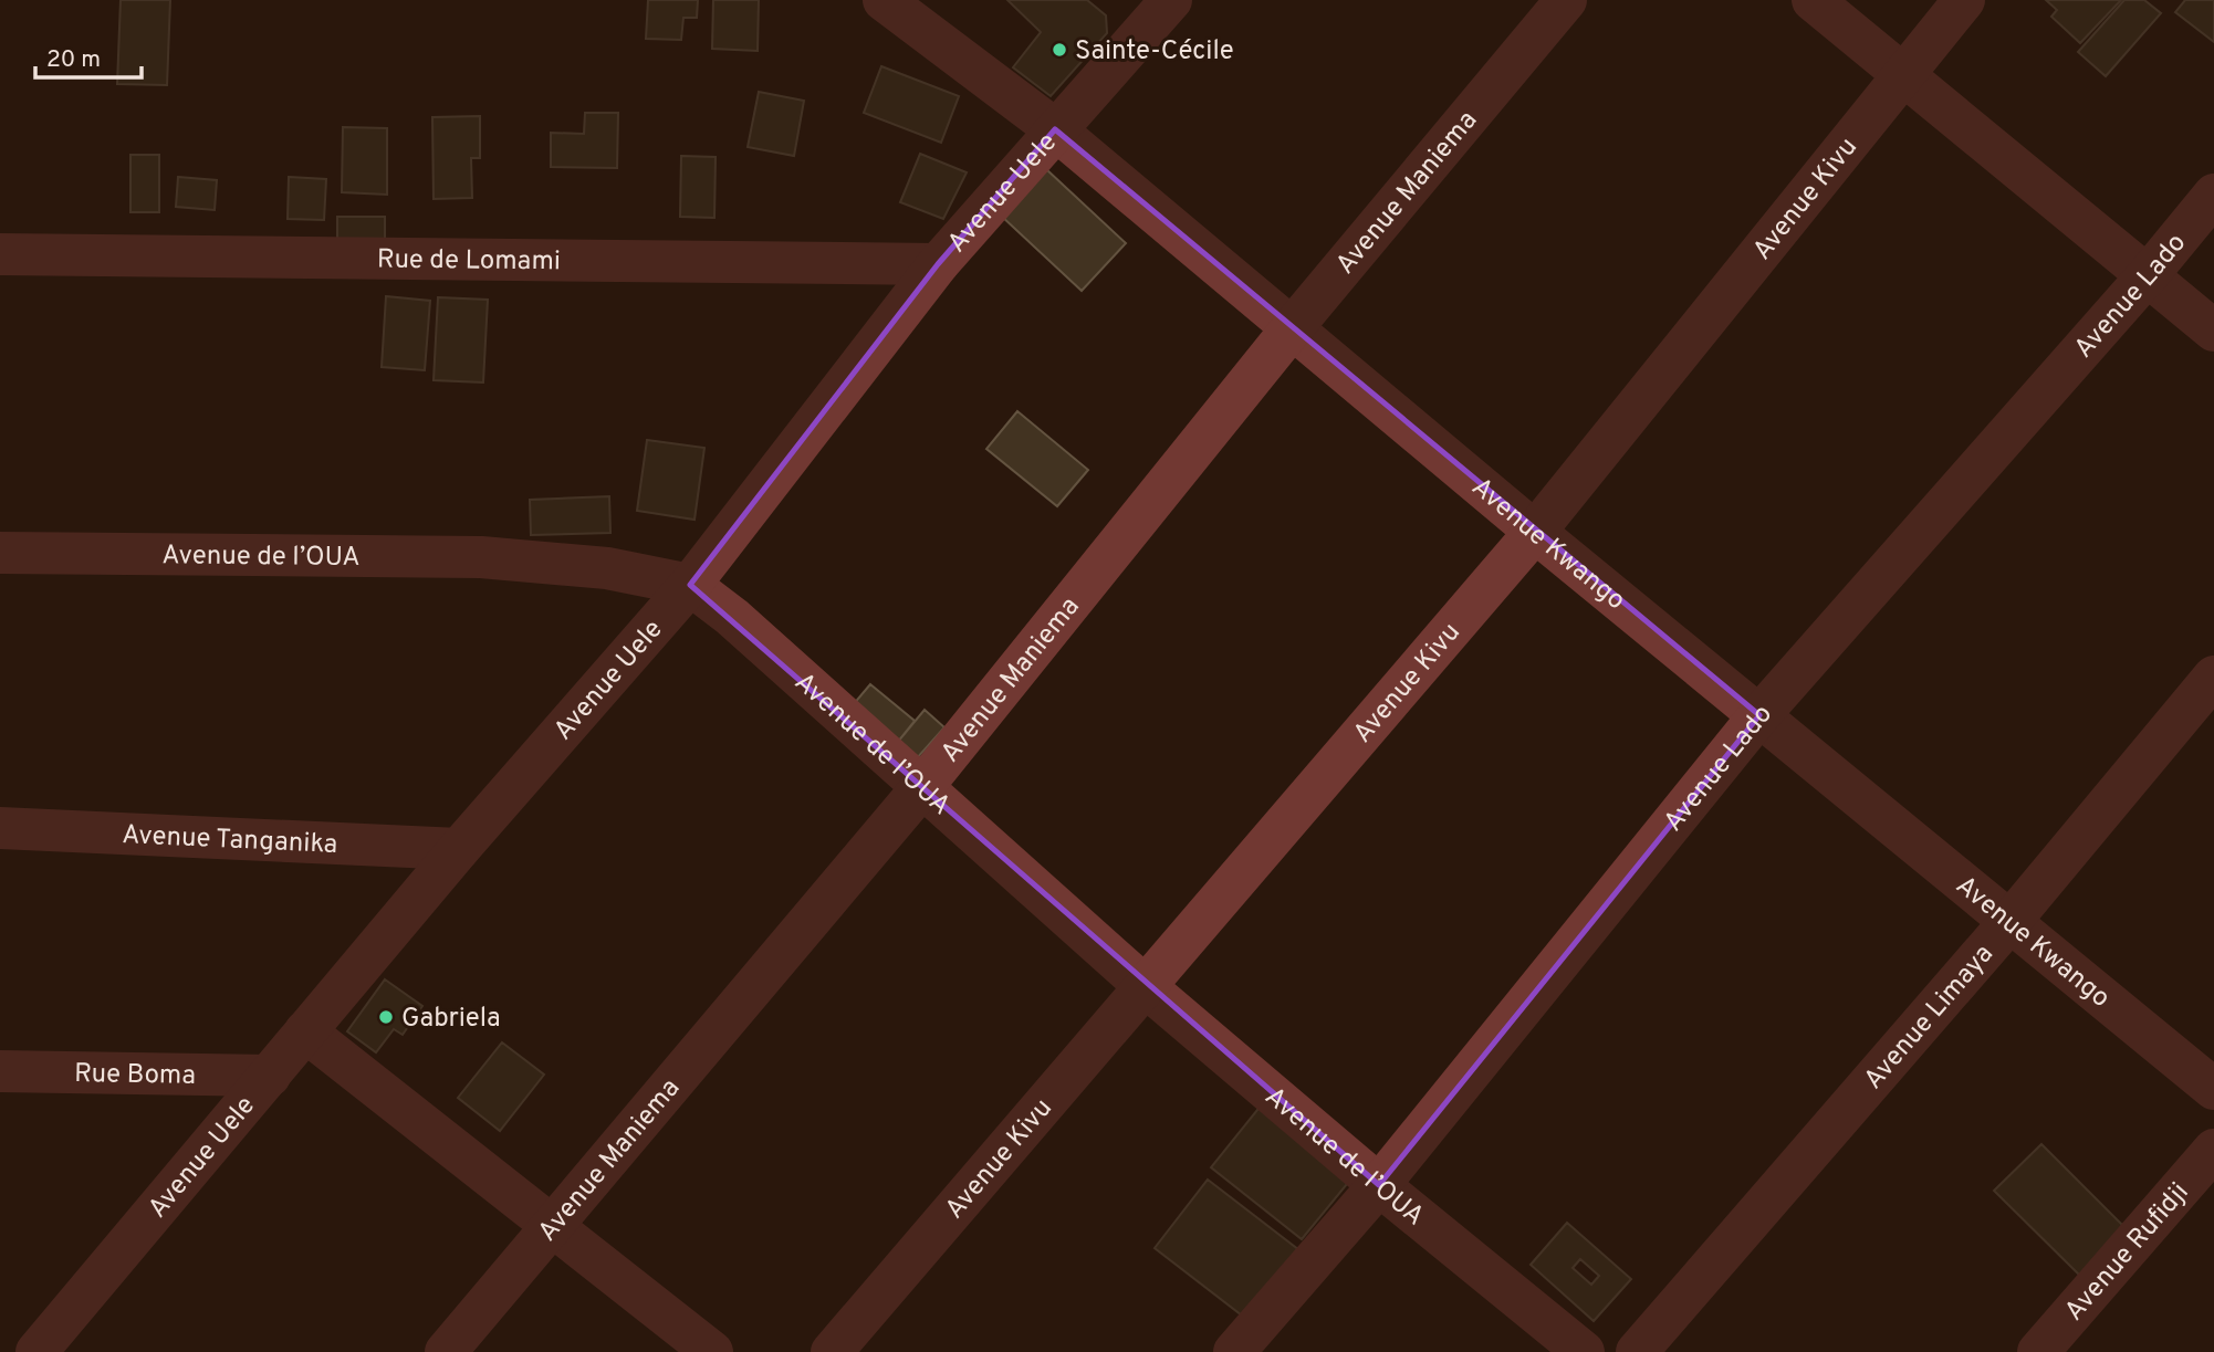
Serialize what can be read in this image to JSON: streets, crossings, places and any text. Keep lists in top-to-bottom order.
{
  "streets": {
    "street": [
      "Avenue Uele",
      "Avenue Maniema",
      "Avenue Kivu",
      "Rue de Lomami",
      "Avenue Lado",
      "Avenue Kwango",
      "Avenue de l’OUA",
      "Avenue Tanganika",
      "Avenue Limaya",
      "Rue Boma",
      "Avenue Rufidji"
    ]
  },
  "crossings": [
    ["Avenue Uele", "Rue de Lomami"],
    ["Avenue Uele", "Avenue Kwango"],
    ["Avenue Uele", "Avenue de l’OUA"],
    ["Avenue Uele", "Avenue Tanganika"],
    ["Avenue Uele", "Rue Boma"],
    ["Avenue Maniema", "Avenue Kwango"],
    ["Avenue Maniema", "Avenue de l’OUA"],
    ["Avenue Kivu", "Avenue Kwango"],
    ["Avenue Kivu", "Avenue de l’OUA"],
    ["Avenue Lado", "Avenue Kwango"],
    ["Avenue Lado", "Avenue de l’OUA"],
    ["Avenue Kwango", "Avenue Limaya"]
  ],
  "places": ["Sainte-Cécile", "Gabriela"],
  "scale_bar": "20 m"
}
